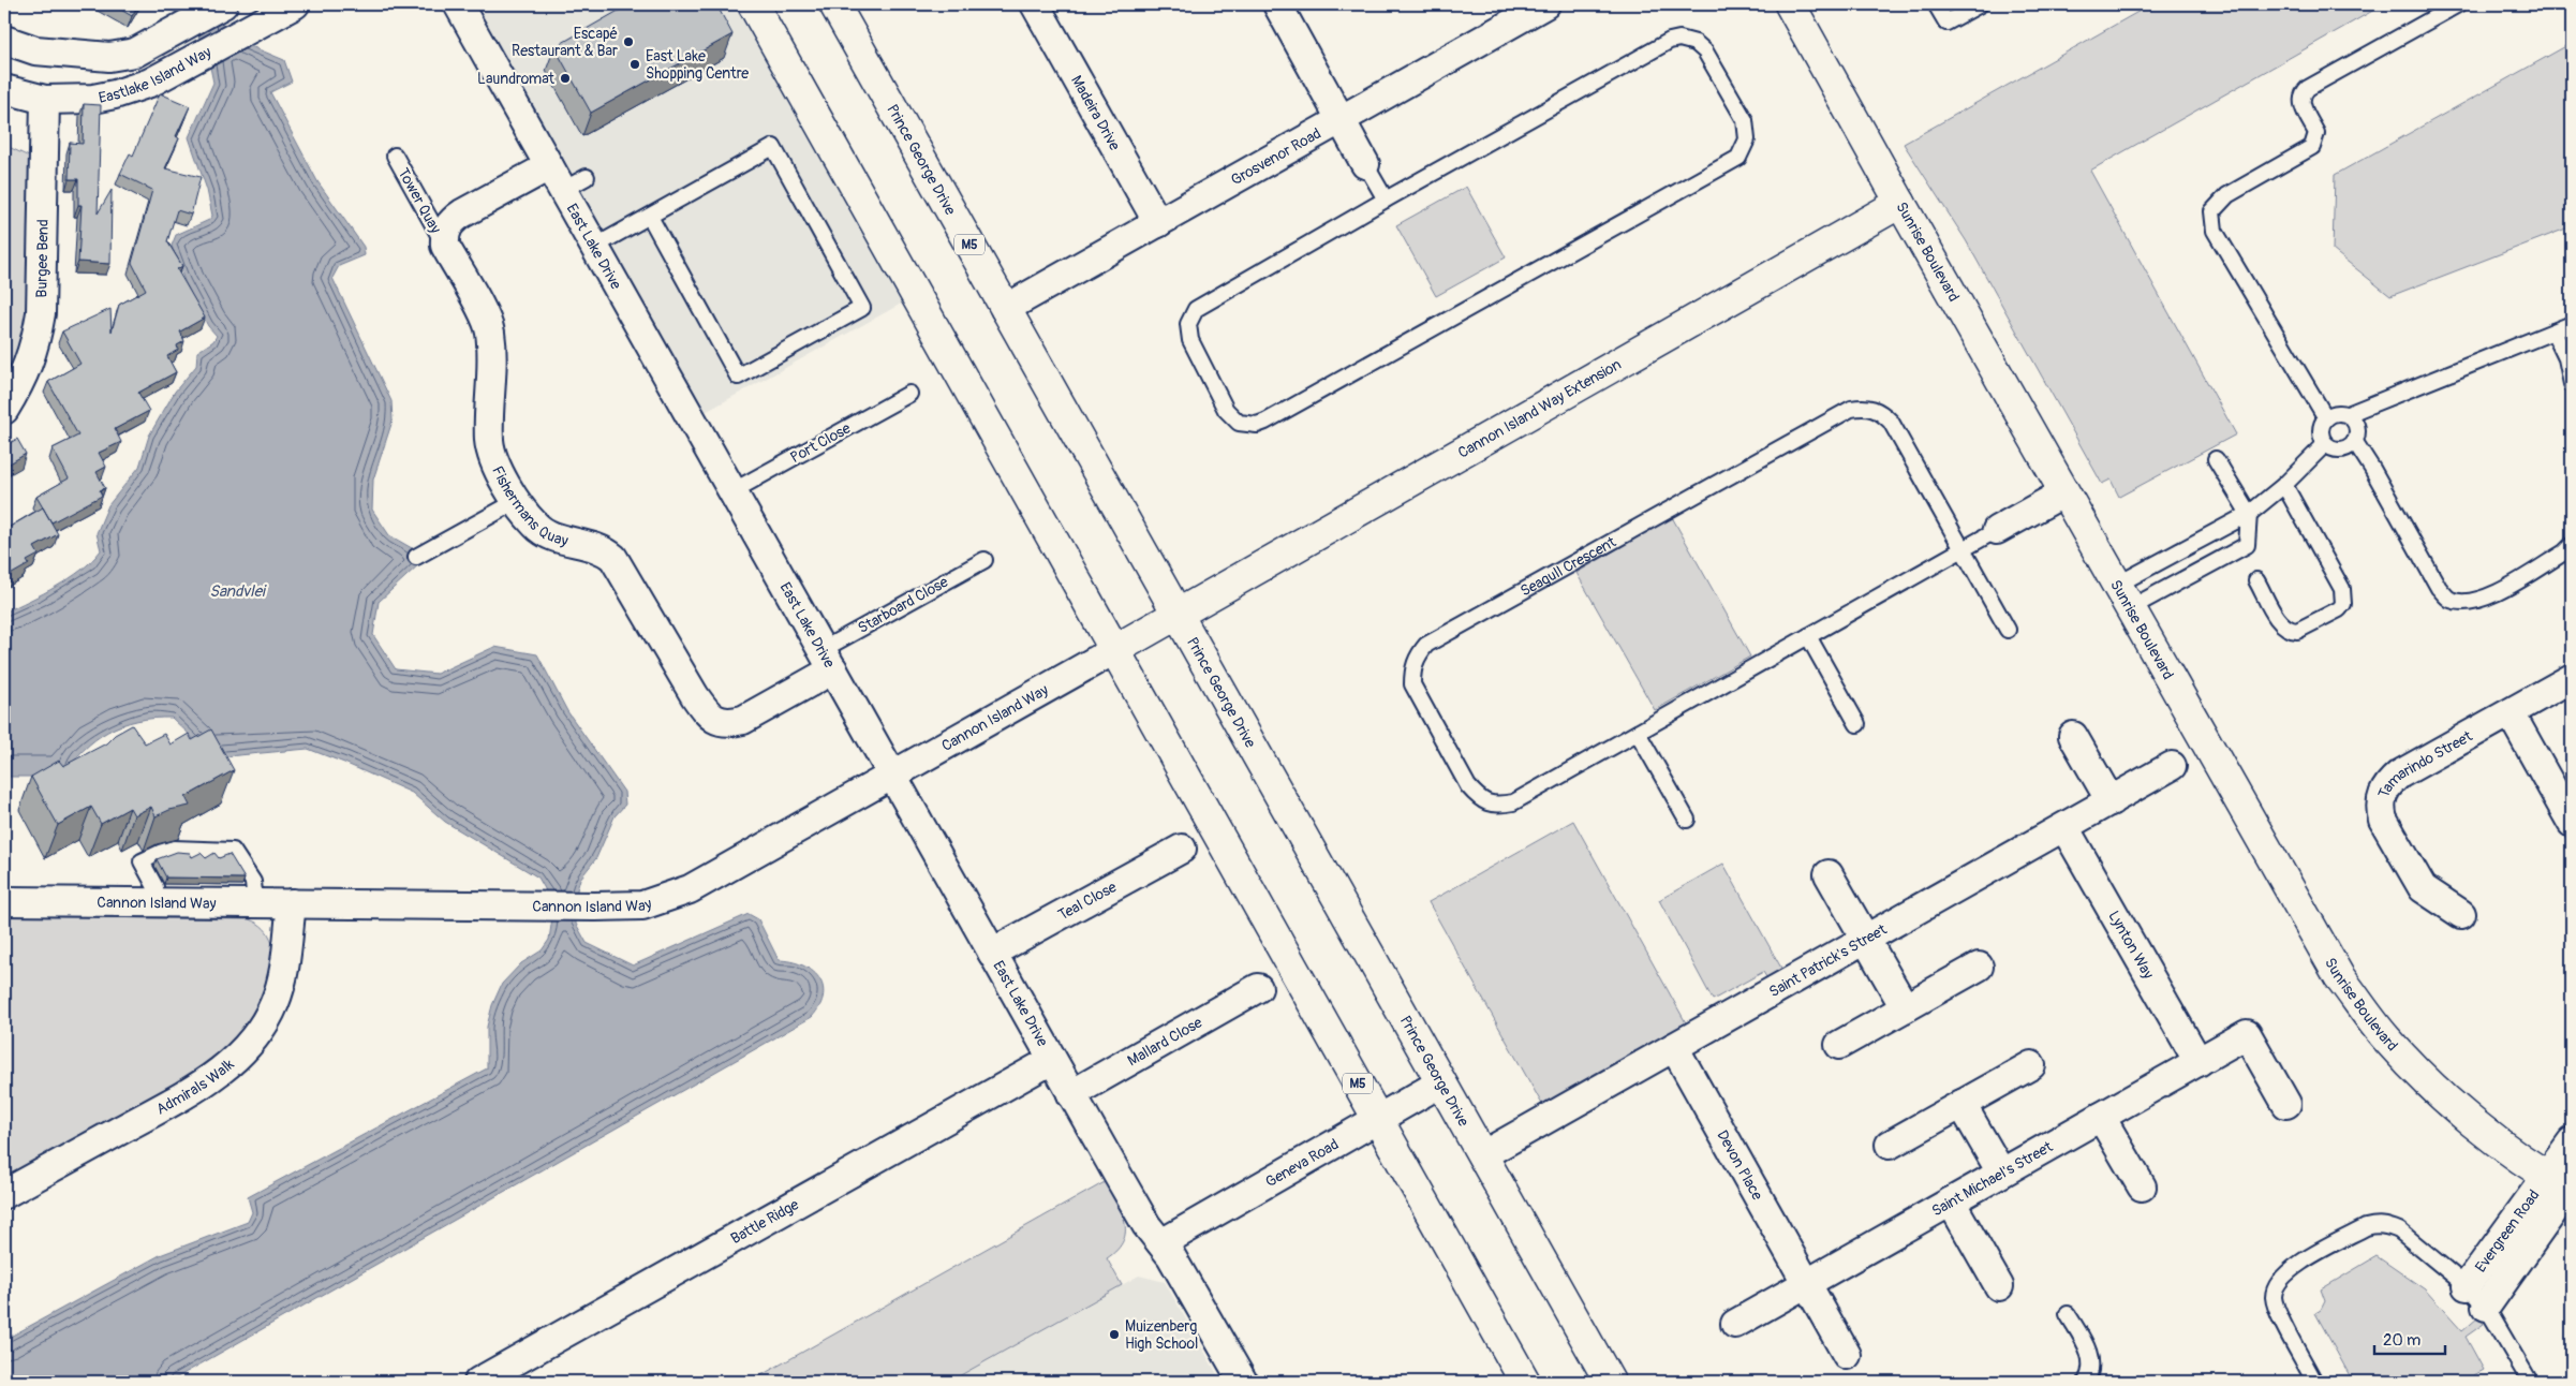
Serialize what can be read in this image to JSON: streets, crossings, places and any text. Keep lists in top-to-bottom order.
{
  "streets": {
    "main road": [
      "Prince George Drive",
      "M5",
      "Sunrise Boulevard",
      "Cannon Island Way Extension"
    ],
    "street": [
      "Eastlake Island Way",
      "Madeira Drive",
      "Grosvenor Road",
      "East Lake Drive",
      "Burgee Bend",
      "Fishermans Quay",
      "Seagull Crescent",
      "Cannon Island Way",
      "Tamarindo Street",
      "Teal Close",
      "Lynton Way",
      "Saint Patrick's Street",
      "Mallard Close",
      "Admirals Walk",
      "Geneva Road",
      "Devon Place",
      "Saint Michael's Street",
      "Battle Ridge",
      "Evergreen Road"
    ],
    "lane": ["Tower Quay", "Port Close", "Starboard Close"]
  },
  "crossings": [
    ["Eastlake Island Way", "Burgee Bend"],
    ["Madeira Drive", "Grosvenor Road"],
    ["Grosvenor Road", "Prince George Drive"],
    ["Prince George Drive", "Cannon Island Way Extension"],
    ["Prince George Drive", "Saint Patrick's Street"],
    ["Prince George Drive", "Geneva Road"],
    ["Tower Quay", "Fishermans Quay"],
    ["M5", "Cannon Island Way Extension"],
    ["M5", "Cannon Island Way"],
    ["M5", "Geneva Road"],
    ["East Lake Drive", "Port Close"],
    ["East Lake Drive", "Fishermans Quay"],
    ["East Lake Drive", "Starboard Close"],
    ["East Lake Drive", "Cannon Island Way"],
    ["East Lake Drive", "Teal Close"],
    ["East Lake Drive", "Mallard Close"],
    ["East Lake Drive", "Geneva Road"],
    ["East Lake Drive", "Battle Ridge"],
    ["Sunrise Boulevard", "Cannon Island Way Extension"],
    ["Sunrise Boulevard", "Seagull Crescent"],
    ["Sunrise Boulevard", "Evergreen Road"],
    ["Cannon Island Way Extension", "Cannon Island Way"],
    ["Fishermans Quay", "Starboard Close"],
    ["Cannon Island Way", "Admirals Walk"],
    ["Lynton Way", "Saint Patrick's Street"],
    ["Lynton Way", "Saint Michael's Street"],
    ["Saint Patrick's Street", "Devon Place"],
    ["Devon Place", "Saint Michael's Street"]
  ],
  "water": ["Sandvlei"],
  "places": [
    "Escapé Restaurant & Bar",
    "East Lake Shopping Centre",
    "Laundromat",
    "Muizenberg High School"
  ],
  "scale_bar": "20 m"
}
